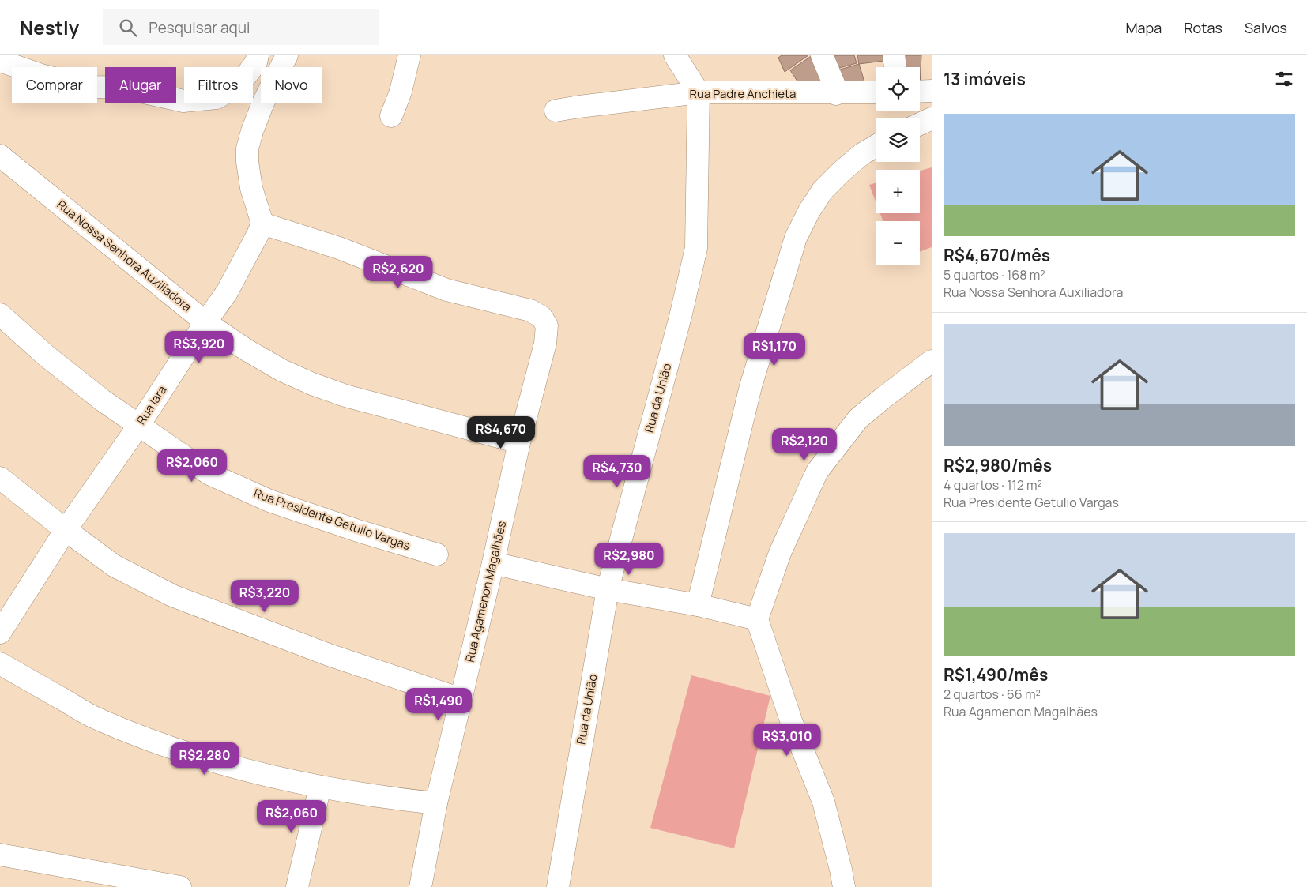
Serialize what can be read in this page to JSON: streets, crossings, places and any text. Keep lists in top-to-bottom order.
{
  "streets": {
    "street": [
      "Rua Padre Anchieta",
      "Rua Nossa Senhora Auxiliadora",
      "Rua da União",
      "Rua Iara",
      "Rua Presidente Getulio Vargas",
      "Rua Agamenon Magalhães"
    ]
  },
  "crossings": [
    ["Rua Padre Anchieta", "Rua da União"],
    ["Rua Nossa Senhora Auxiliadora", "Rua Iara"],
    ["Rua Nossa Senhora Auxiliadora", "Rua Agamenon Magalhães"],
    ["Rua Iara", "Rua Presidente Getulio Vargas"],
    ["Rua Iara", "Rua Agamenon Magalhães"]
  ],
  "page": {
    "header": "Nestly",
    "search": "Pesquisar aqui",
    "nav": ["Mapa", "Rotas", "Salvos"],
    "heading": "13 imóveis",
    "map_buttons": ["+", "−"],
    "chip": [
      "Comprar",
      "Alugar",
      "Filtros",
      "Novo"
    ],
    "list": [
      {
        "name": "R$4,670/mês",
        "note": "5 quartos · 168 m² · Rua Nossa Senhora Auxiliadora"
      },
      {
        "name": "R$2,980/mês",
        "note": "4 quartos · 112 m² · Rua Presidente Getulio Vargas"
      },
      {
        "name": "R$1,490/mês",
        "note": "2 quartos · 66 m² · Rua Agamenon Magalhães"
      }
    ],
    "price": [
      "R$2,620",
      "R$3,920",
      "R$1,170",
      "R$4,670",
      "R$2,120",
      "R$2,060",
      "R$4,730",
      "R$2,980",
      "R$3,220",
      "R$1,490",
      "R$3,010",
      "R$2,280",
      "R$2,060"
    ]
  }
}
